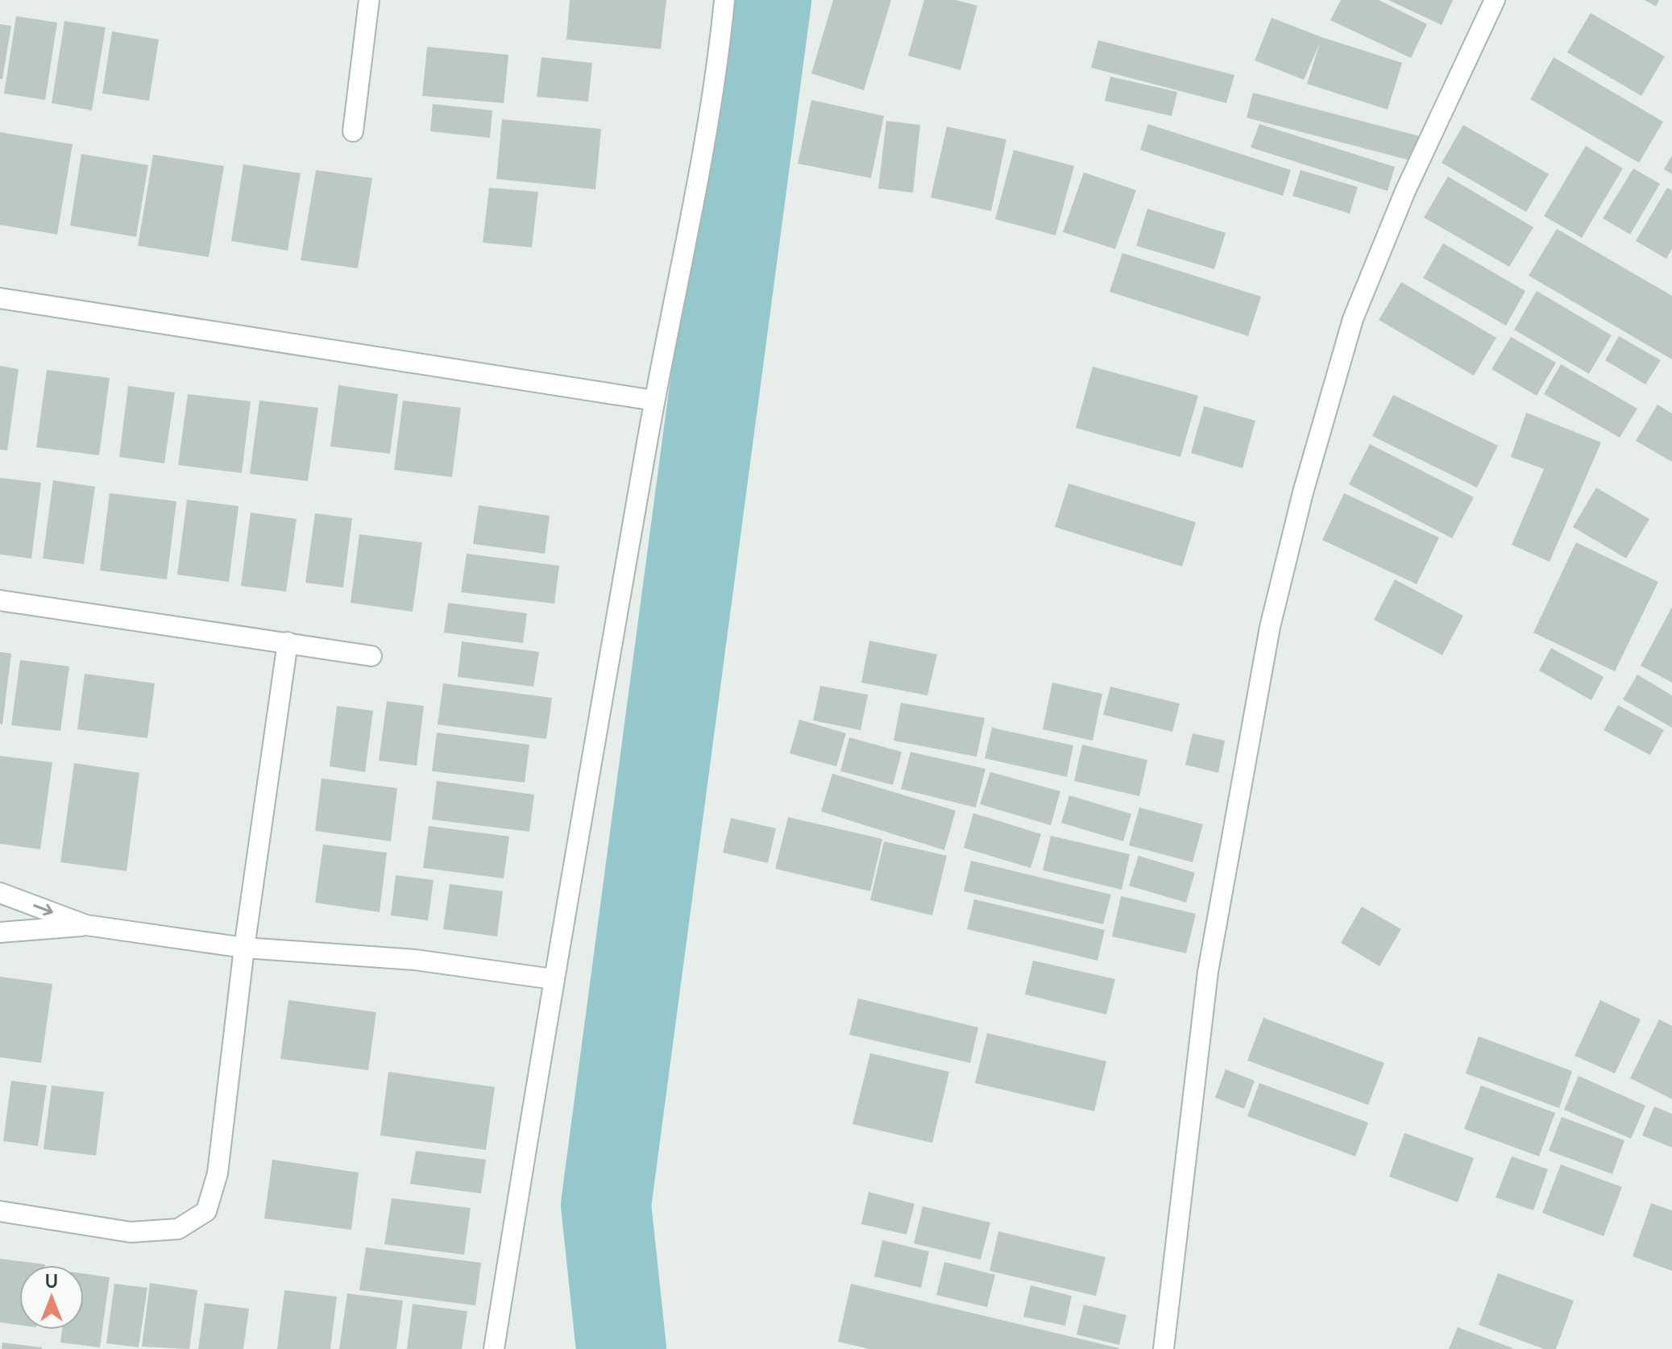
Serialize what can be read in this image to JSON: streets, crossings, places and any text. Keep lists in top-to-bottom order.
{
  "north": "top"
}
